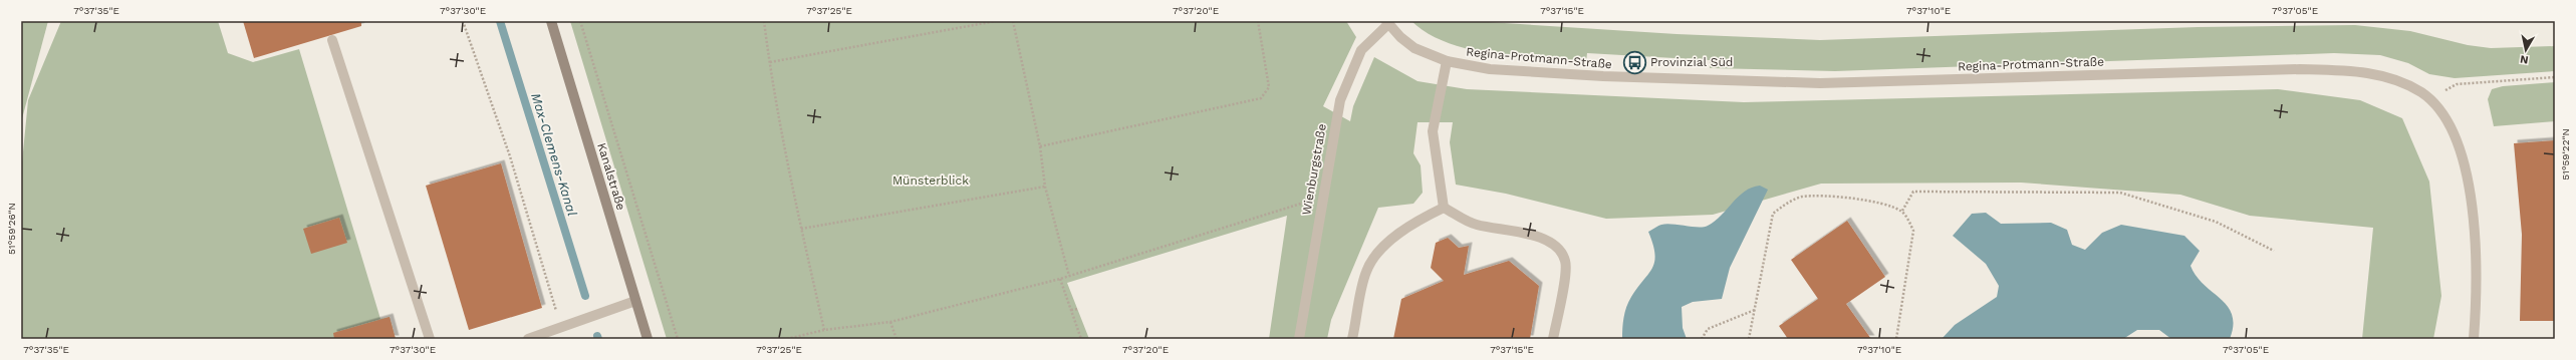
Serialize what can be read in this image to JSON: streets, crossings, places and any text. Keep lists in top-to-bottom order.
{
  "streets": {
    "main road": ["Kanalstraße"],
    "street": ["Regina-Protmann-Straße", "Wienburgstraße"]
  },
  "crossings": [
    ["Regina-Protmann-Straße", "Wienburgstraße"]
  ],
  "water": ["Max-Clemens-Kanal"],
  "parks": ["Münsterblick"],
  "places": {
    "bus stop": ["Provinzial Süd"]
  },
  "north": "bottom",
  "coordinates": [
    "7°37'35\"E",
    "7°37'30\"E",
    "7°37'25\"E",
    "7°37'20\"E",
    "7°37'15\"E",
    "7°37'10\"E",
    "7°37'05\"E",
    "51°59'22\"N",
    "51°59'26\"N"
  ]
}
